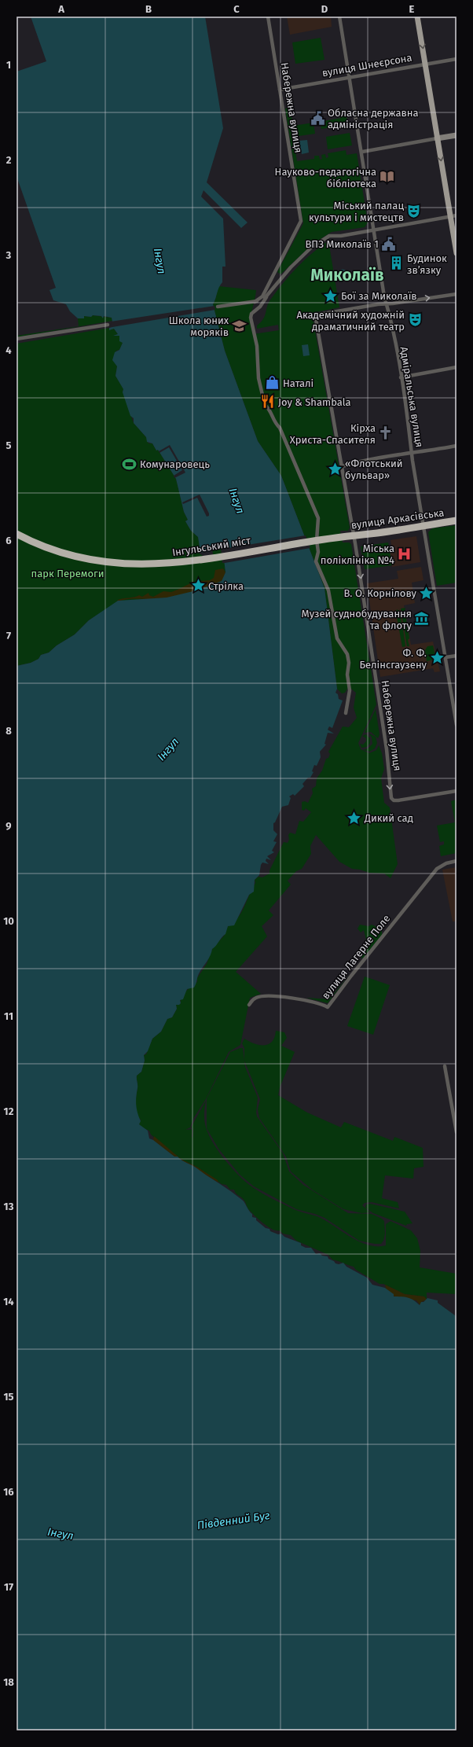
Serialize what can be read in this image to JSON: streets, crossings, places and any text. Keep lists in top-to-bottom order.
{
  "streets": {
    "highway": ["вулиця Аркасівська", "Інгульський міст"],
    "street": [
      "вулиця Шнеєрсона",
      "Набережна вулиця",
      "Адміральська вулиця",
      "вулиця Лагерне Поле"
    ]
  },
  "crossings": [
    ["вулиця Шнеєрсона", "Набережна вулиця"],
    ["вулиця Шнеєрсона", "Адміральська вулиця"],
    ["Набережна вулиця", "Адміральська вулиця"],
    ["Набережна вулиця", "вулиця Аркасівська"],
    ["Адміральська вулиця", "вулиця Аркасівська"],
    ["вулиця Аркасівська", "Інгульський міст"]
  ],
  "districts": ["Миколаїв"],
  "water": ["Інгул", "Південний Буг"],
  "parks": ["парк Перемоги"],
  "places": {
    "public building": ["Обласна державна адміністрація", "ВПЗ Миколаїв 1"],
    "library": ["Науково-педагогічна бібліотека"],
    "theatre": ["Міський палац культури і мистецтв", "Академічний художній драматичний театр"],
    "building": ["Будинок зв’язку"],
    "place": [
      "Бої за Миколаїв",
      "«Флотський бульвар»",
      "Стрілка",
      "В. О. Корнілову",
      "Ф. Ф. Белінсгаузену",
      "Дикий сад"
    ],
    "school or university": ["Школа юних моряків"],
    "shop": ["Наталі"],
    "restaurant": ["Joy & Shambala"],
    "church": ["Кірха Христа-Спасителя"],
    "sports": ["Комунаровець"],
    "hospital": ["Міська поліклініка №4"],
    "museum": ["Музей суднобудування та флоту"]
  },
  "grid": {
    "columns": [
      "A",
      "B",
      "C",
      "D",
      "E"
    ],
    "rows": [
      "1",
      "2",
      "3",
      "4",
      "5",
      "6",
      "7",
      "8",
      "9",
      "10",
      "11",
      "12",
      "13",
      "14",
      "15",
      "16",
      "17",
      "18"
    ]
  }
}
